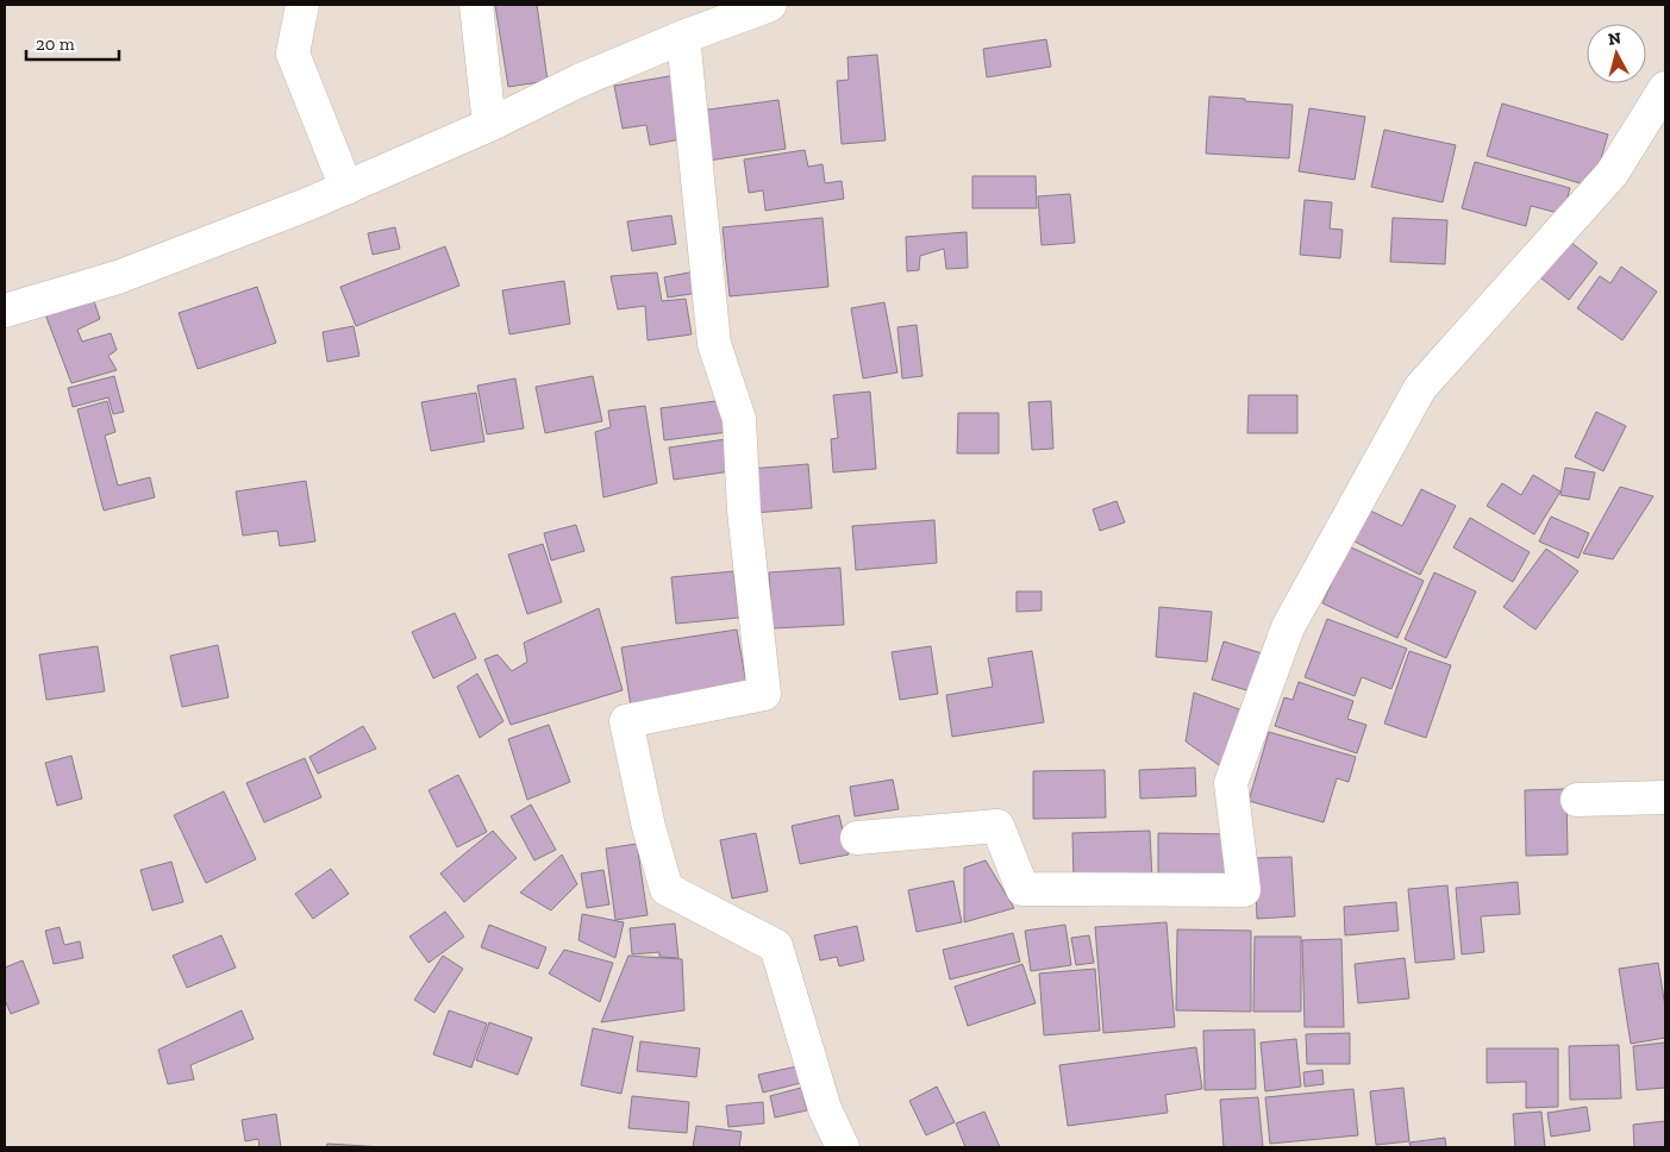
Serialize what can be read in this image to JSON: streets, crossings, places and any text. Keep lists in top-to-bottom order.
{
  "scale_bar": "20 m",
  "north": "top"
}
